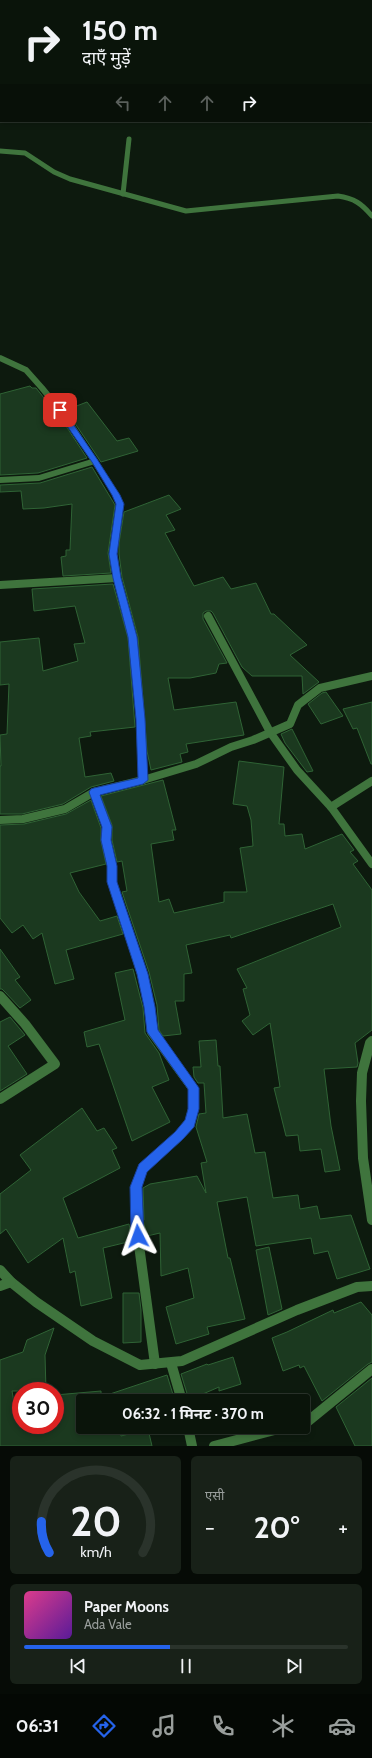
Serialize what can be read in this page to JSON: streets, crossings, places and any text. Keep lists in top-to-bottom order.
{
  "page": {
    "turn": ["150 m", "दाएँ मुड़ें"],
    "limit": "30",
    "trip": "06:32 · 1 मिनट · 370 m",
    "tile": "एसी",
    "heat": ["−", "20°", "+"],
    "song": ["Paper Moons", "Ada Vale"],
    "tabs": "06:31",
    "gauge": ["20", "km/h"]
  }
}
